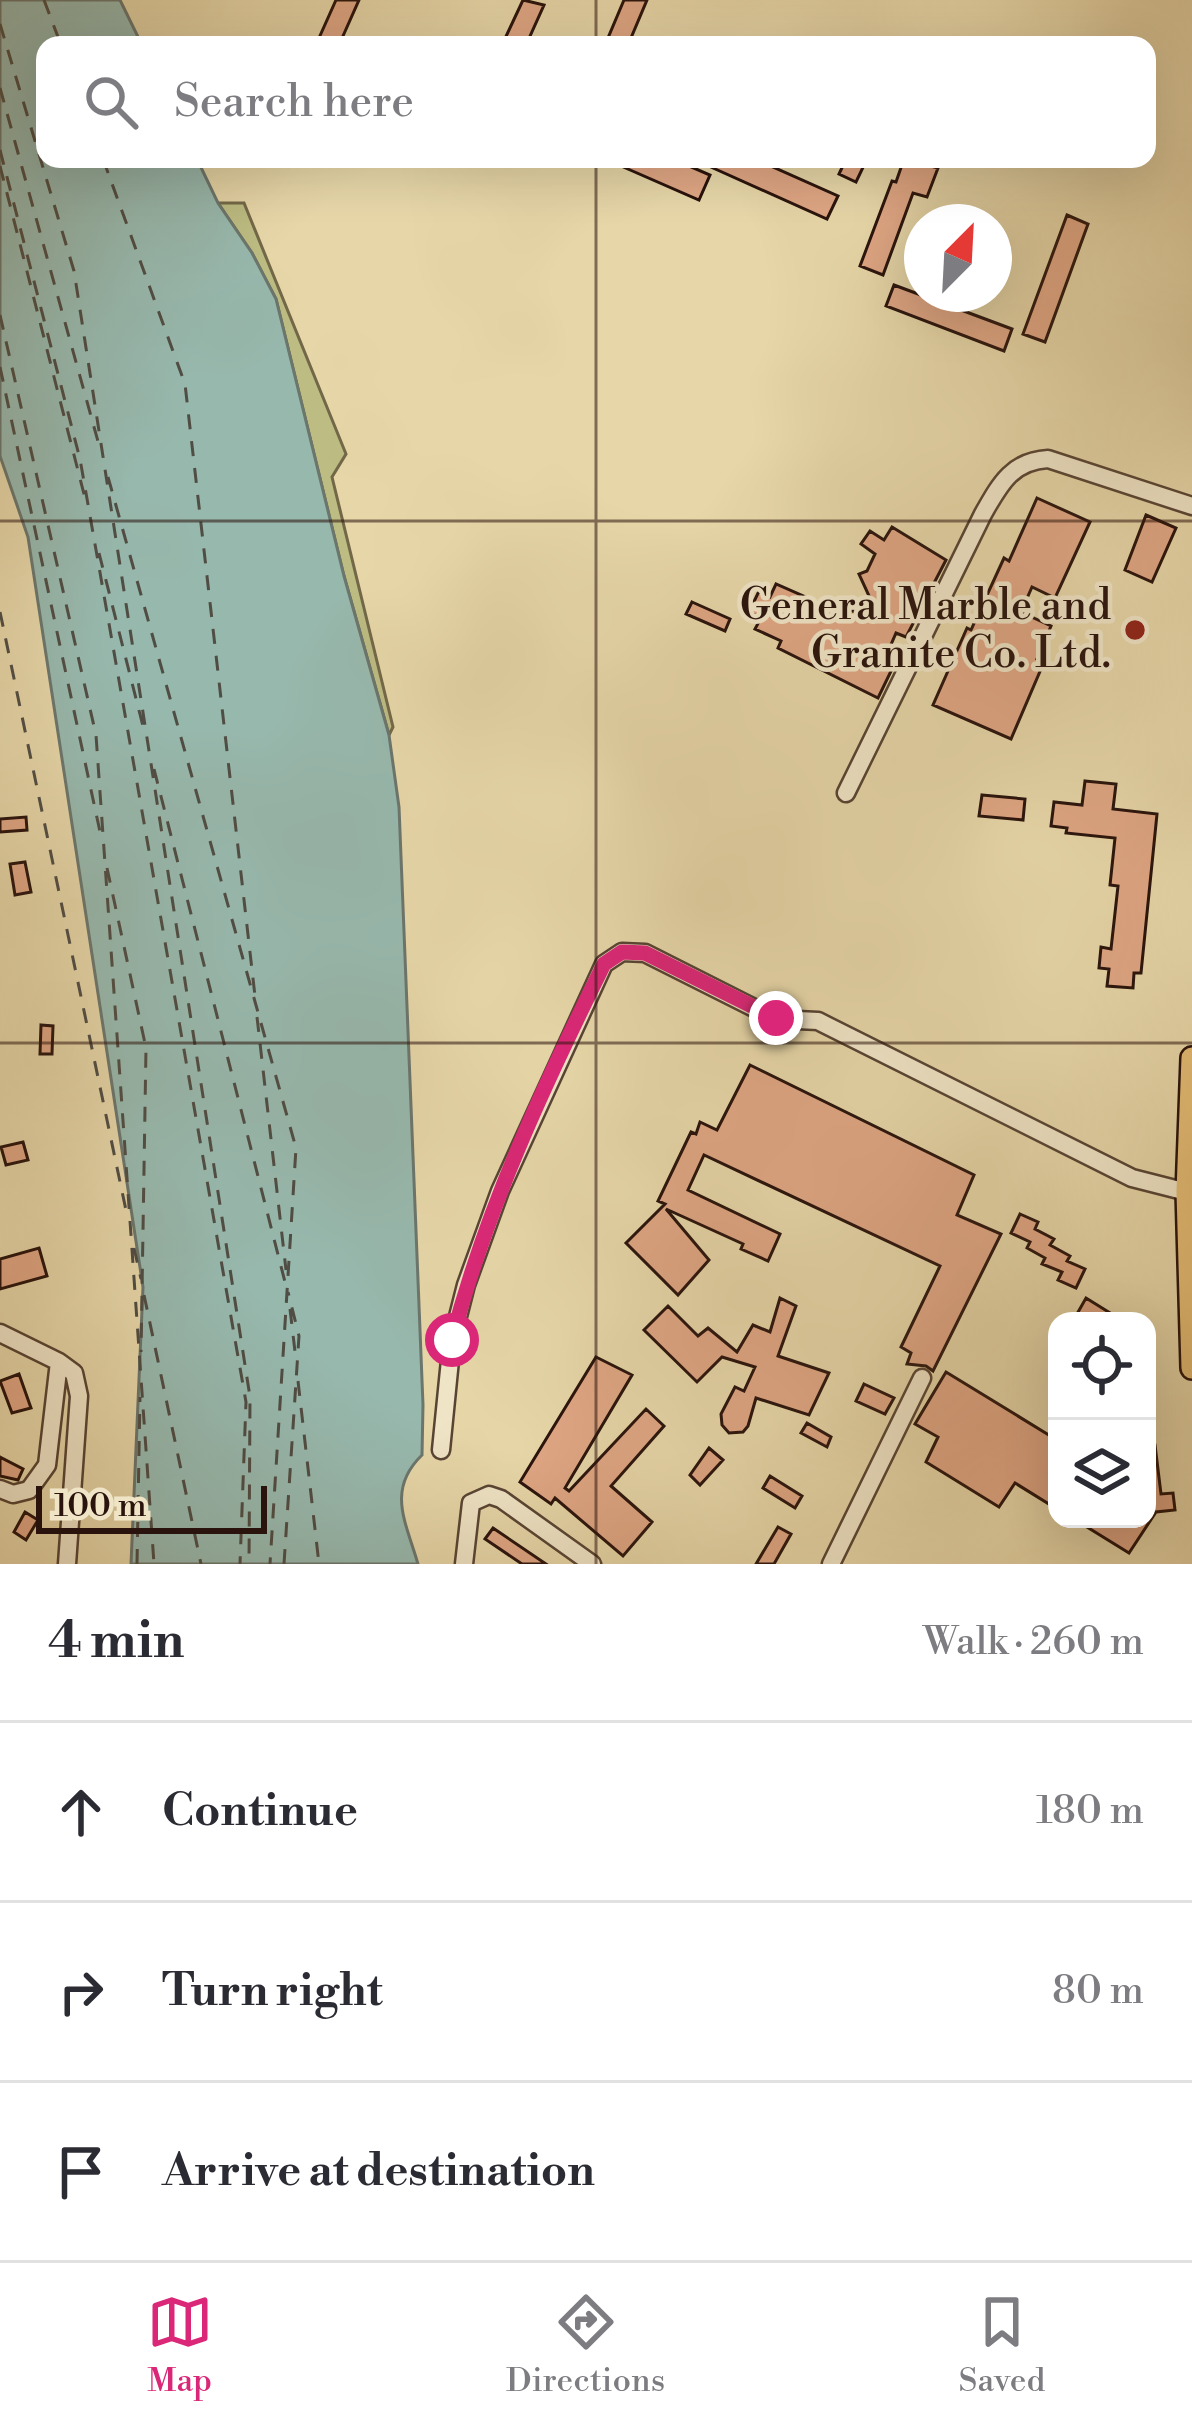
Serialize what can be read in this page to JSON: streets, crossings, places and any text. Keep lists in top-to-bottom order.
{
  "places": ["General Marble and Granite Co. Ltd."],
  "scale_bar": "100 m",
  "north": "top right",
  "page": {
    "search": "Search here",
    "scale": "100 m",
    "heading": ["4 min", "Walk · 260 m"],
    "list": [
      ["Continue", "180 m"],
      ["Turn right", "80 m"],
      "Arrive at destination"
    ],
    "nav": ["Map", "Directions", "Saved"]
  }
}
